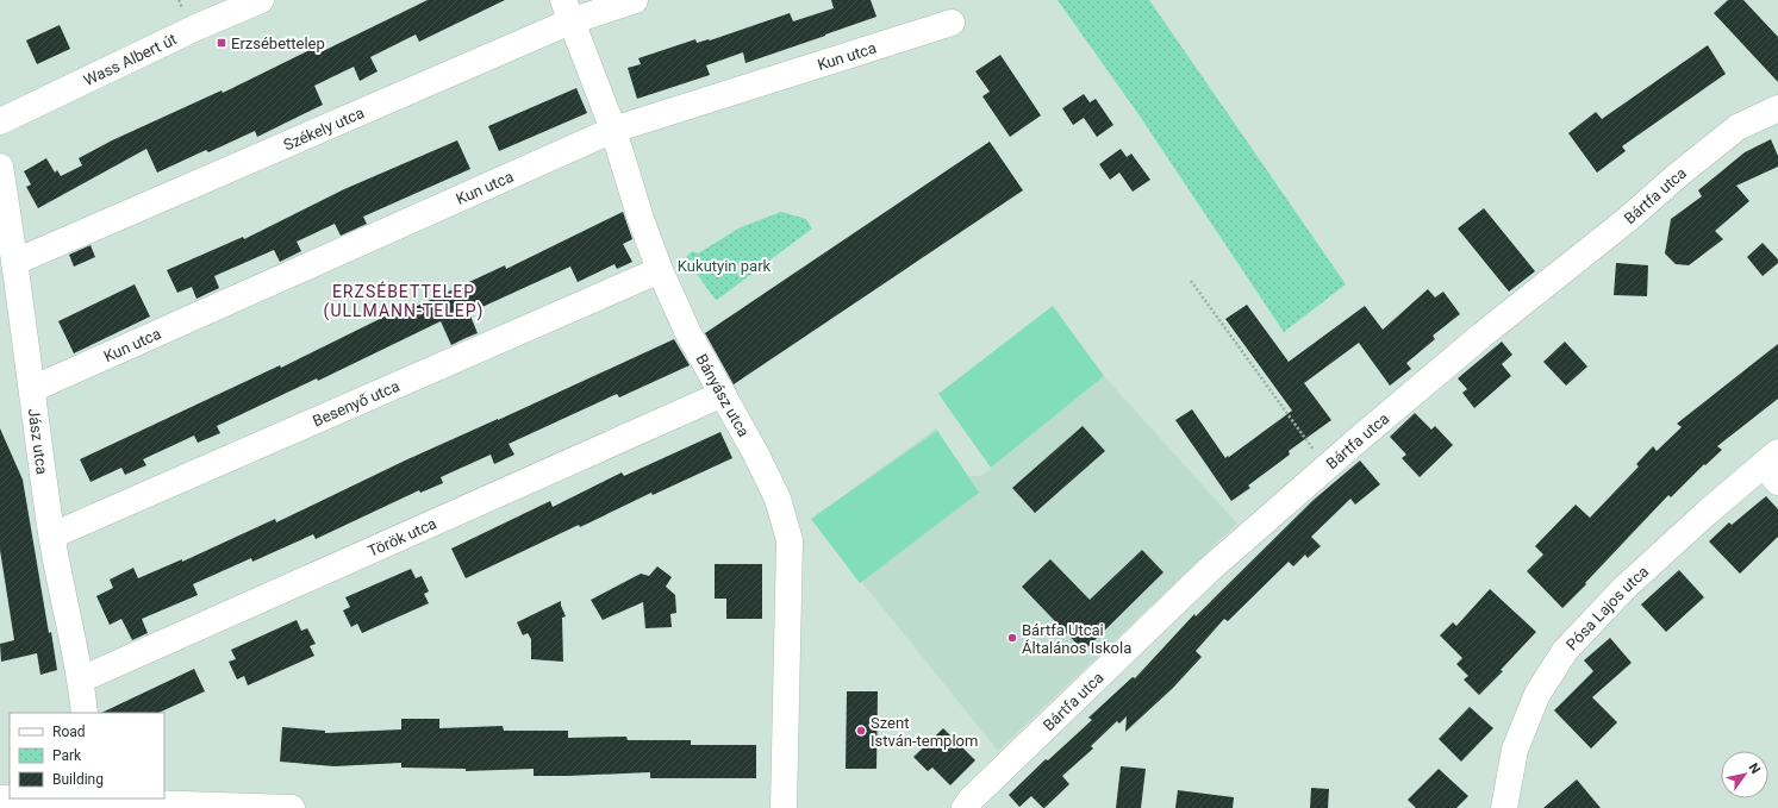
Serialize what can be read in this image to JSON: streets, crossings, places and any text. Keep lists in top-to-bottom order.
{
  "streets": {
    "street": [
      "Kun utca",
      "Wass Albert út",
      "Székely utca",
      "Bártfa utca",
      "Bányász utca",
      "Besenyő utca",
      "Jász utca",
      "Török utca",
      "Pósa Lajos utca"
    ]
  },
  "crossings": [
    ["Kun utca", "Bányász utca"],
    ["Kun utca", "Jász utca"],
    ["Székely utca", "Bányász utca"],
    ["Székely utca", "Jász utca"],
    ["Bányász utca", "Besenyő utca"],
    ["Bányász utca", "Török utca"],
    ["Besenyő utca", "Jász utca"],
    ["Jász utca", "Török utca"]
  ],
  "districts": ["ERZSÉBETTELEP (ULLMANN-TELEP)"],
  "parks": ["Kukutyin park"],
  "places": {
    "transit": ["Erzsébettelep"],
    "other": ["Bártfa Utcai Általános Iskola", "Szent István-templom"]
  },
  "legend": ["Road", "Park", "Building"],
  "north": "top right"
}
